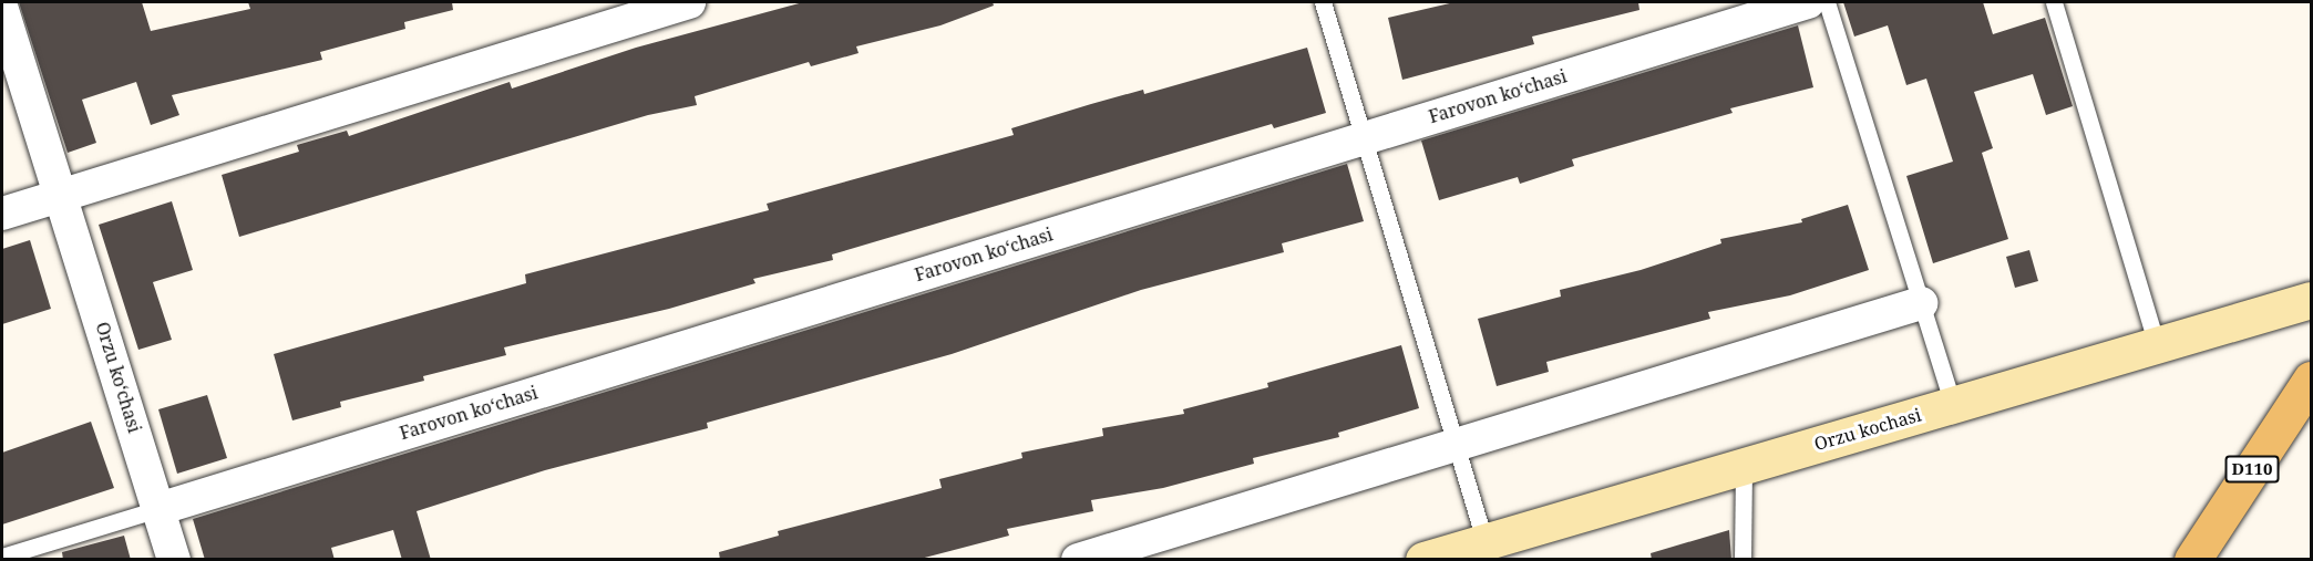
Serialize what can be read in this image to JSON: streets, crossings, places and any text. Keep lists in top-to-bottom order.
{
  "streets": {
    "main road": ["Orzu kochasi", "D110"],
    "street": ["Farovon koʻchasi", "Orzu koʻchasi"]
  },
  "crossings": [
    ["Farovon koʻchasi", "Orzu koʻchasi"]
  ]
}
